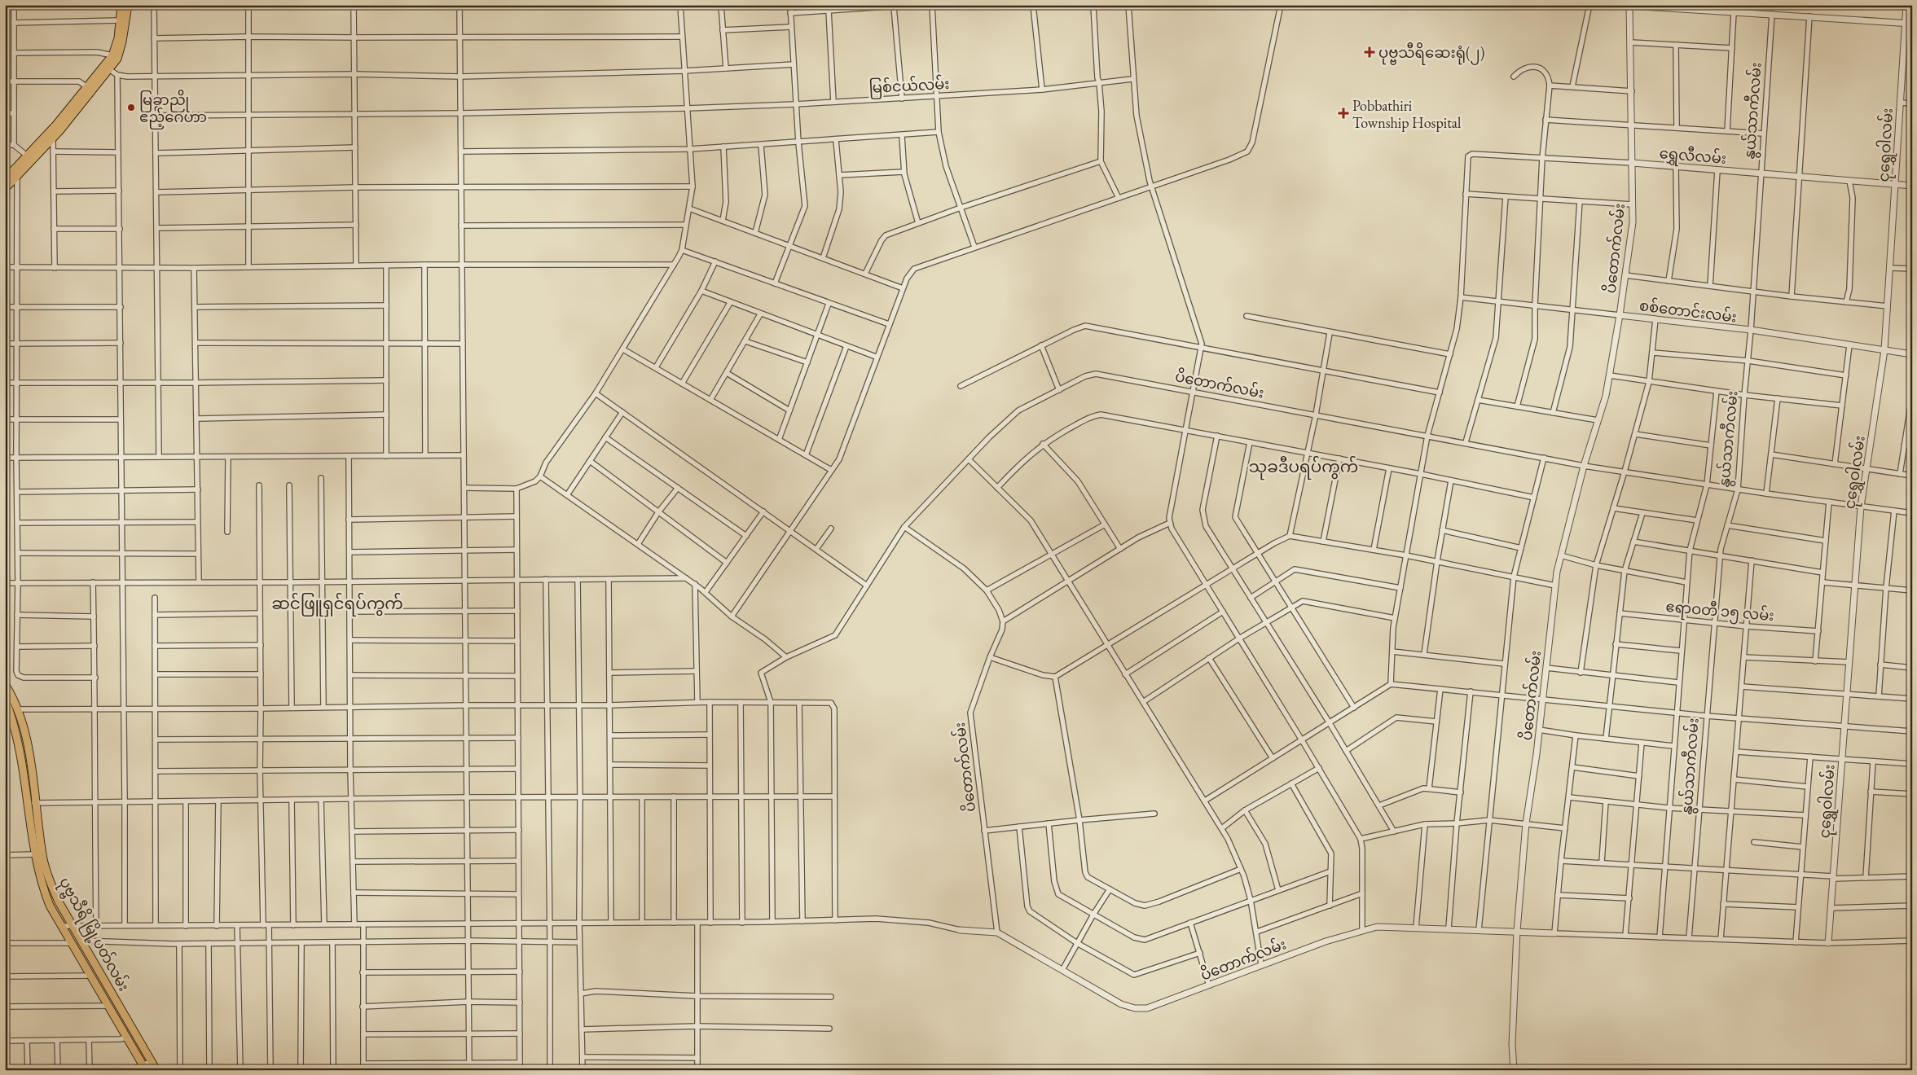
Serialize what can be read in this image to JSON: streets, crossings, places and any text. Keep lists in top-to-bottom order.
{
  "streets": {
    "main road": ["ပုဗ္ဗသီရိ မြို့ပတ်လမ်း"],
    "street": [
      "မြစ်ငယ်လမ်း",
      "နွယ်သာကီလမ်း",
      "ငုရွှေဝါလမ်း",
      "ရွှေလီလမ်း",
      "ပိတောက်လမ်း",
      "စစ်တောင်းလမ်း",
      "ဧရာဝတီ ၁၅ လမ်း"
    ]
  },
  "crossings": [
    ["နွယ်သာကီလမ်း", "ရွှေလီလမ်း"],
    ["နွယ်သာကီလမ်း", "ပိတောက်လမ်း"],
    ["နွယ်သာကီလမ်း", "စစ်တောင်းလမ်း"],
    ["နွယ်သာကီလမ်း", "ဧရာဝတီ ၁၅ လမ်း"],
    ["ငုရွှေဝါလမ်း", "ရွှေလီလမ်း"],
    ["ငုရွှေဝါလမ်း", "ပိတောက်လမ်း"],
    ["ငုရွှေဝါလမ်း", "စစ်တောင်းလမ်း"],
    ["ရွှေလီလမ်း", "ပိတောက်လမ်း"],
    ["ပိတောက်လမ်း", "စစ်တောင်းလမ်း"]
  ],
  "districts": ["သုခဒီပရပ်ကွက်", "ဆင်ဖြူရှင်ရပ်ကွက်"],
  "places": {
    "health": ["ပုဗ္ဗသီရိဆေးရုံ(၂)", "Pobbathiri Township Hospital"],
    "other": ["မြခွာညို ဧည့်ဂေဟာ"]
  }
}
